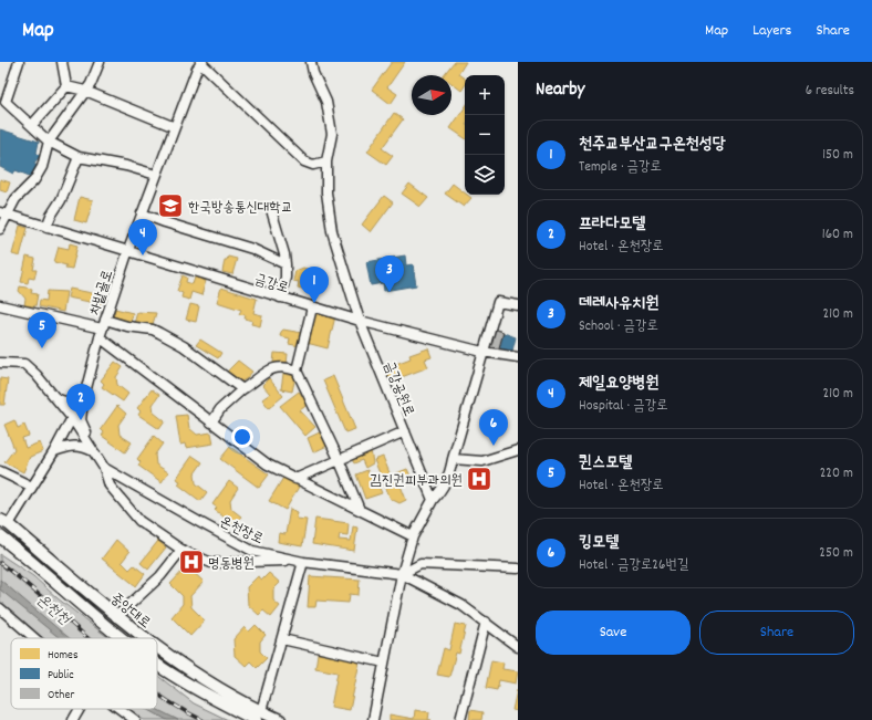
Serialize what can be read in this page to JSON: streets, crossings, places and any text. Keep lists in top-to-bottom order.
{
  "streets": {
    "main road": ["중앙대로"],
    "street": [
      "금강로",
      "차밭골로",
      "금강공원로",
      "온천장로"
    ]
  },
  "crossings": [
    ["금강로", "차밭골로"],
    ["금강로", "금강공원로"],
    ["차밭골로", "중앙대로"]
  ],
  "water": ["온천천"],
  "places": {
    "school or university": ["한국방송통신대학교"],
    "hospital": ["김진권피부과의원", "명동병원"]
  },
  "legend": ["Homes", "Public", "Other"],
  "north": "right",
  "page": {
    "header": "Map",
    "nav": ["Map", "Layers", "Share"],
    "heading": ["Nearby", "6 results"],
    "map_buttons": ["+", "−"],
    "list": [
      {
        "mark": "1",
        "name": "천주교부산교구온천성당",
        "note": "Temple · 금강로",
        "value": "150 m"
      },
      {
        "mark": "2",
        "name": "프라다모텔",
        "note": "Hotel · 온천장로",
        "value": "160 m"
      },
      {
        "mark": "3",
        "name": "데레사유치원",
        "note": "School · 금강로",
        "value": "210 m"
      },
      {
        "mark": "4",
        "name": "제일요양병원",
        "note": "Hospital · 금강로",
        "value": "210 m"
      },
      {
        "mark": "5",
        "name": "퀸스모텔",
        "note": "Hotel · 온천장로",
        "value": "220 m"
      },
      {
        "mark": "6",
        "name": "킹모텔",
        "note": "Hotel · 금강로26번길",
        "value": "250 m"
      }
    ],
    "pins": [
      "4",
      "3",
      "1",
      "5",
      "2",
      "6"
    ],
    "buttons": ["Save", "Share"]
  }
}
